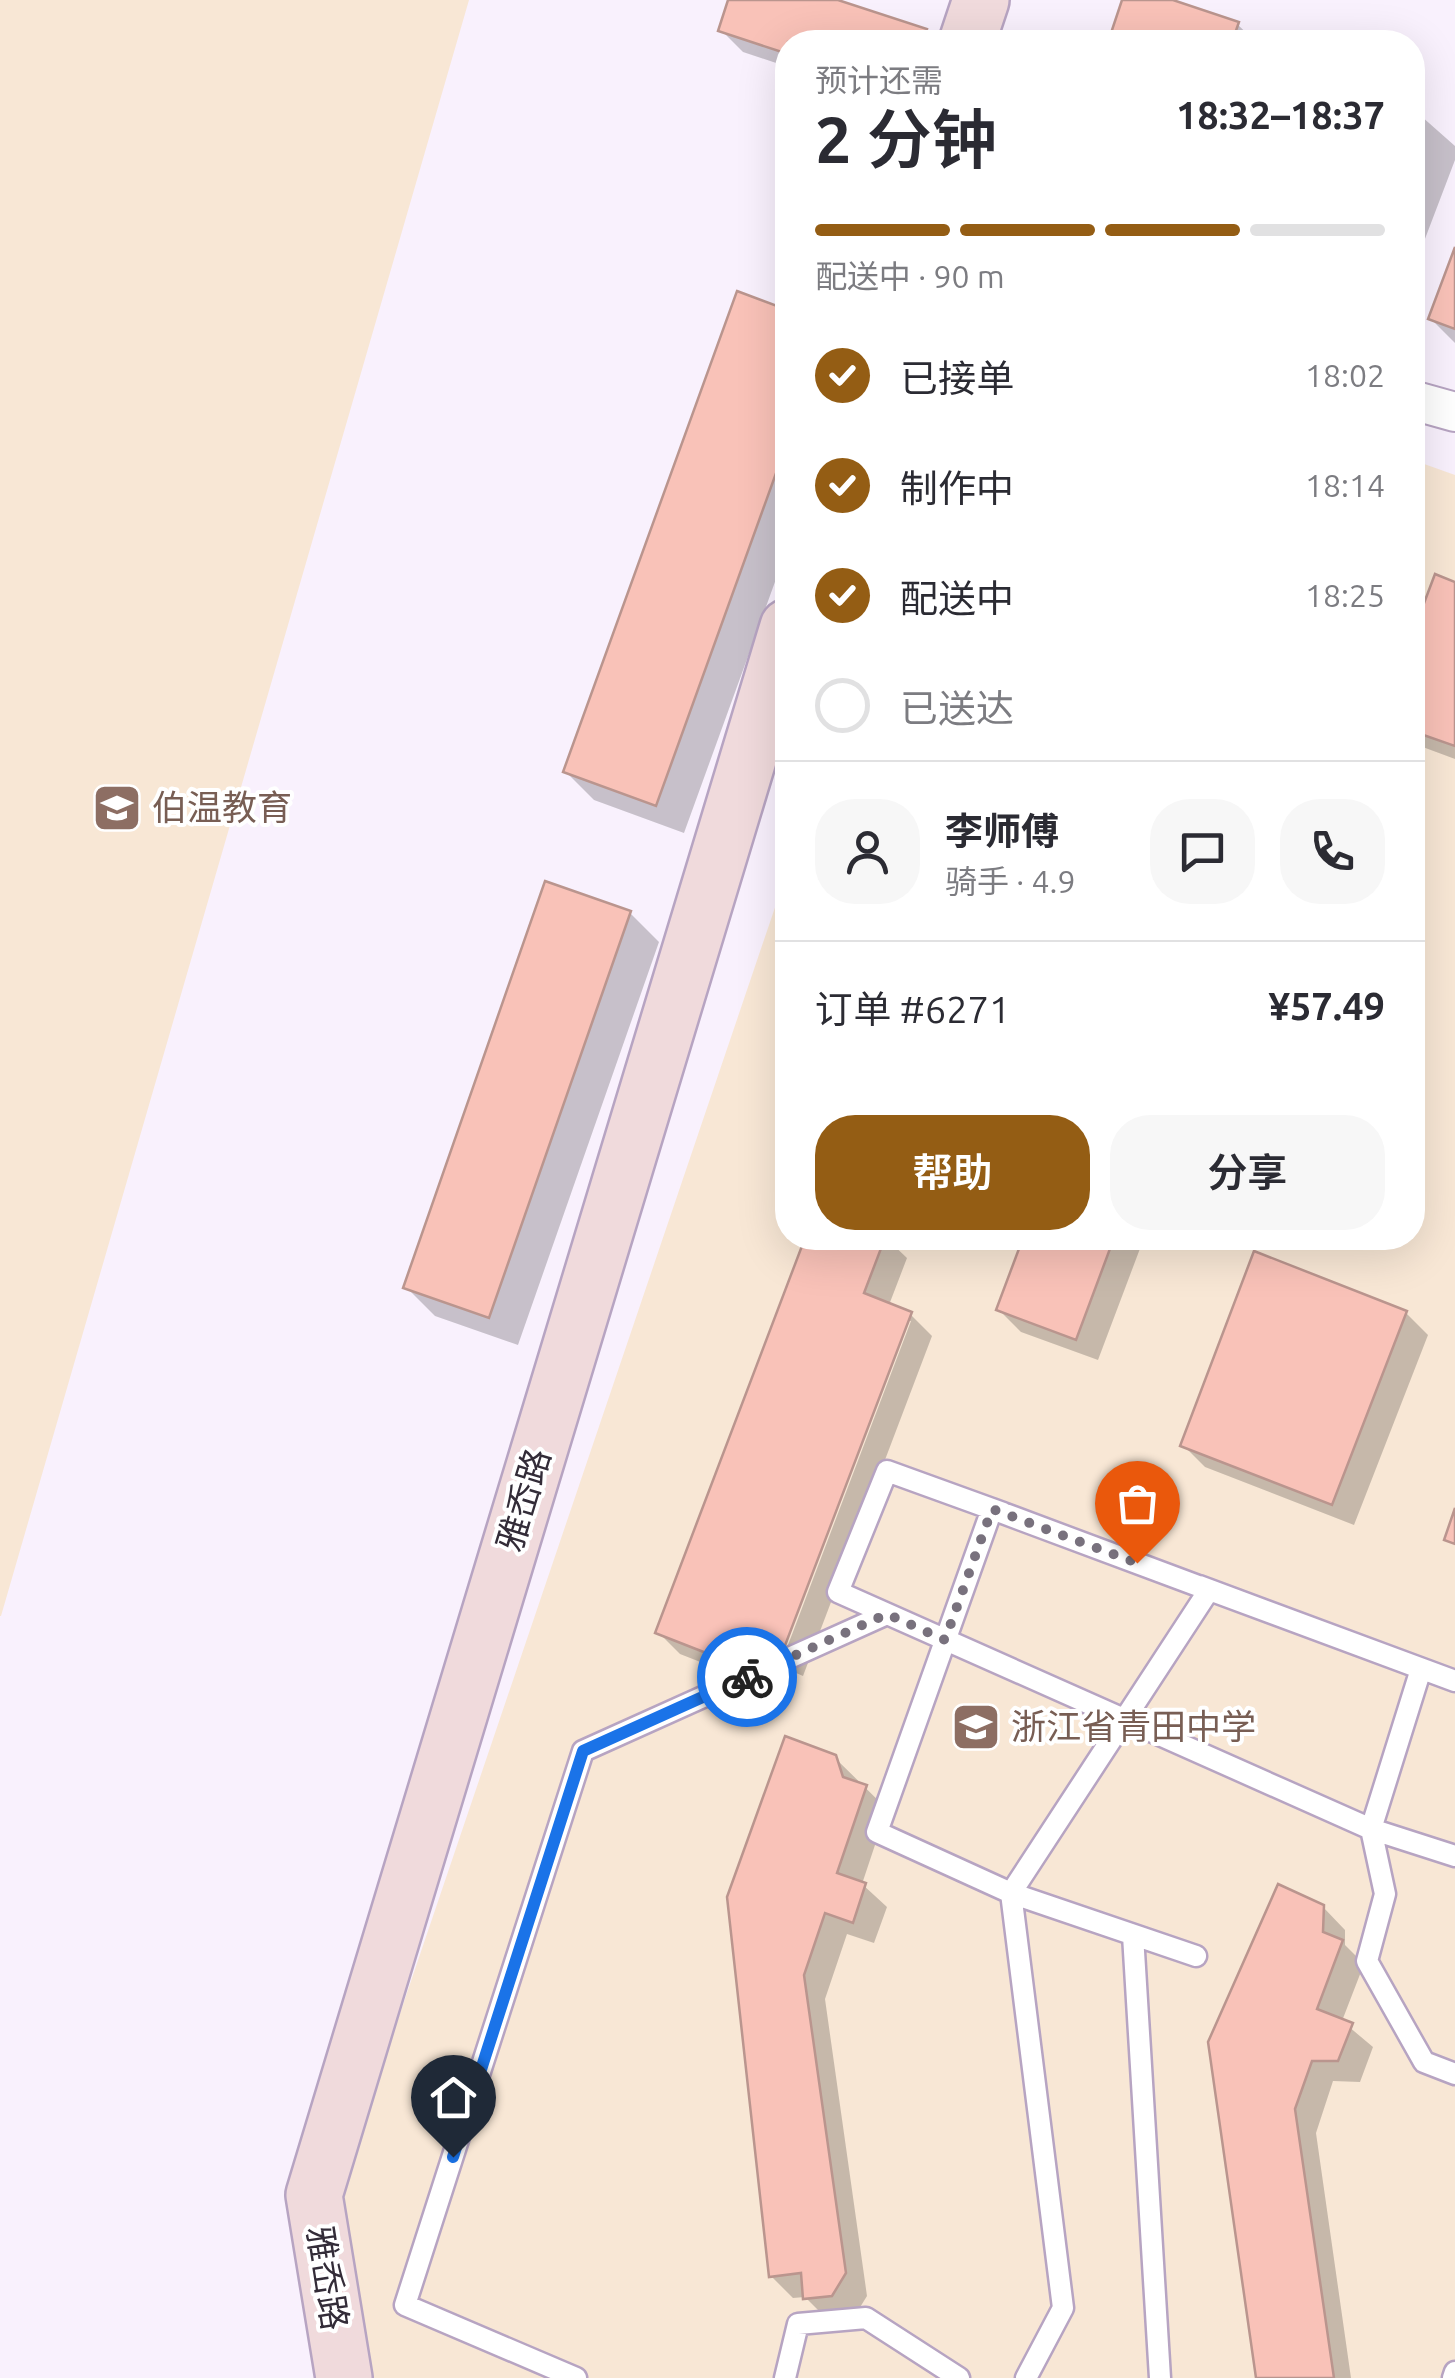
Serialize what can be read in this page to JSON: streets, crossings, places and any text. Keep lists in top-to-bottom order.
{
  "streets": {
    "street": ["雅岙路"]
  },
  "places": {
    "school or university": ["伯温教育", "浙江省青田中学"]
  },
  "page": {
    "heading": ["2 分钟", "预计还需", "18:32–18:37"],
    "panel": [
      "李师傅",
      "骑手 · 4.9",
      "订单 #6271",
      "¥57.49"
    ],
    "bar": "配送中 · 90 m",
    "list": [
      ["已接单", "18:02"],
      ["制作中", "18:14"],
      ["配送中", "18:25"],
      "已送达"
    ],
    "buttons": ["帮助", "分享"]
  }
}
